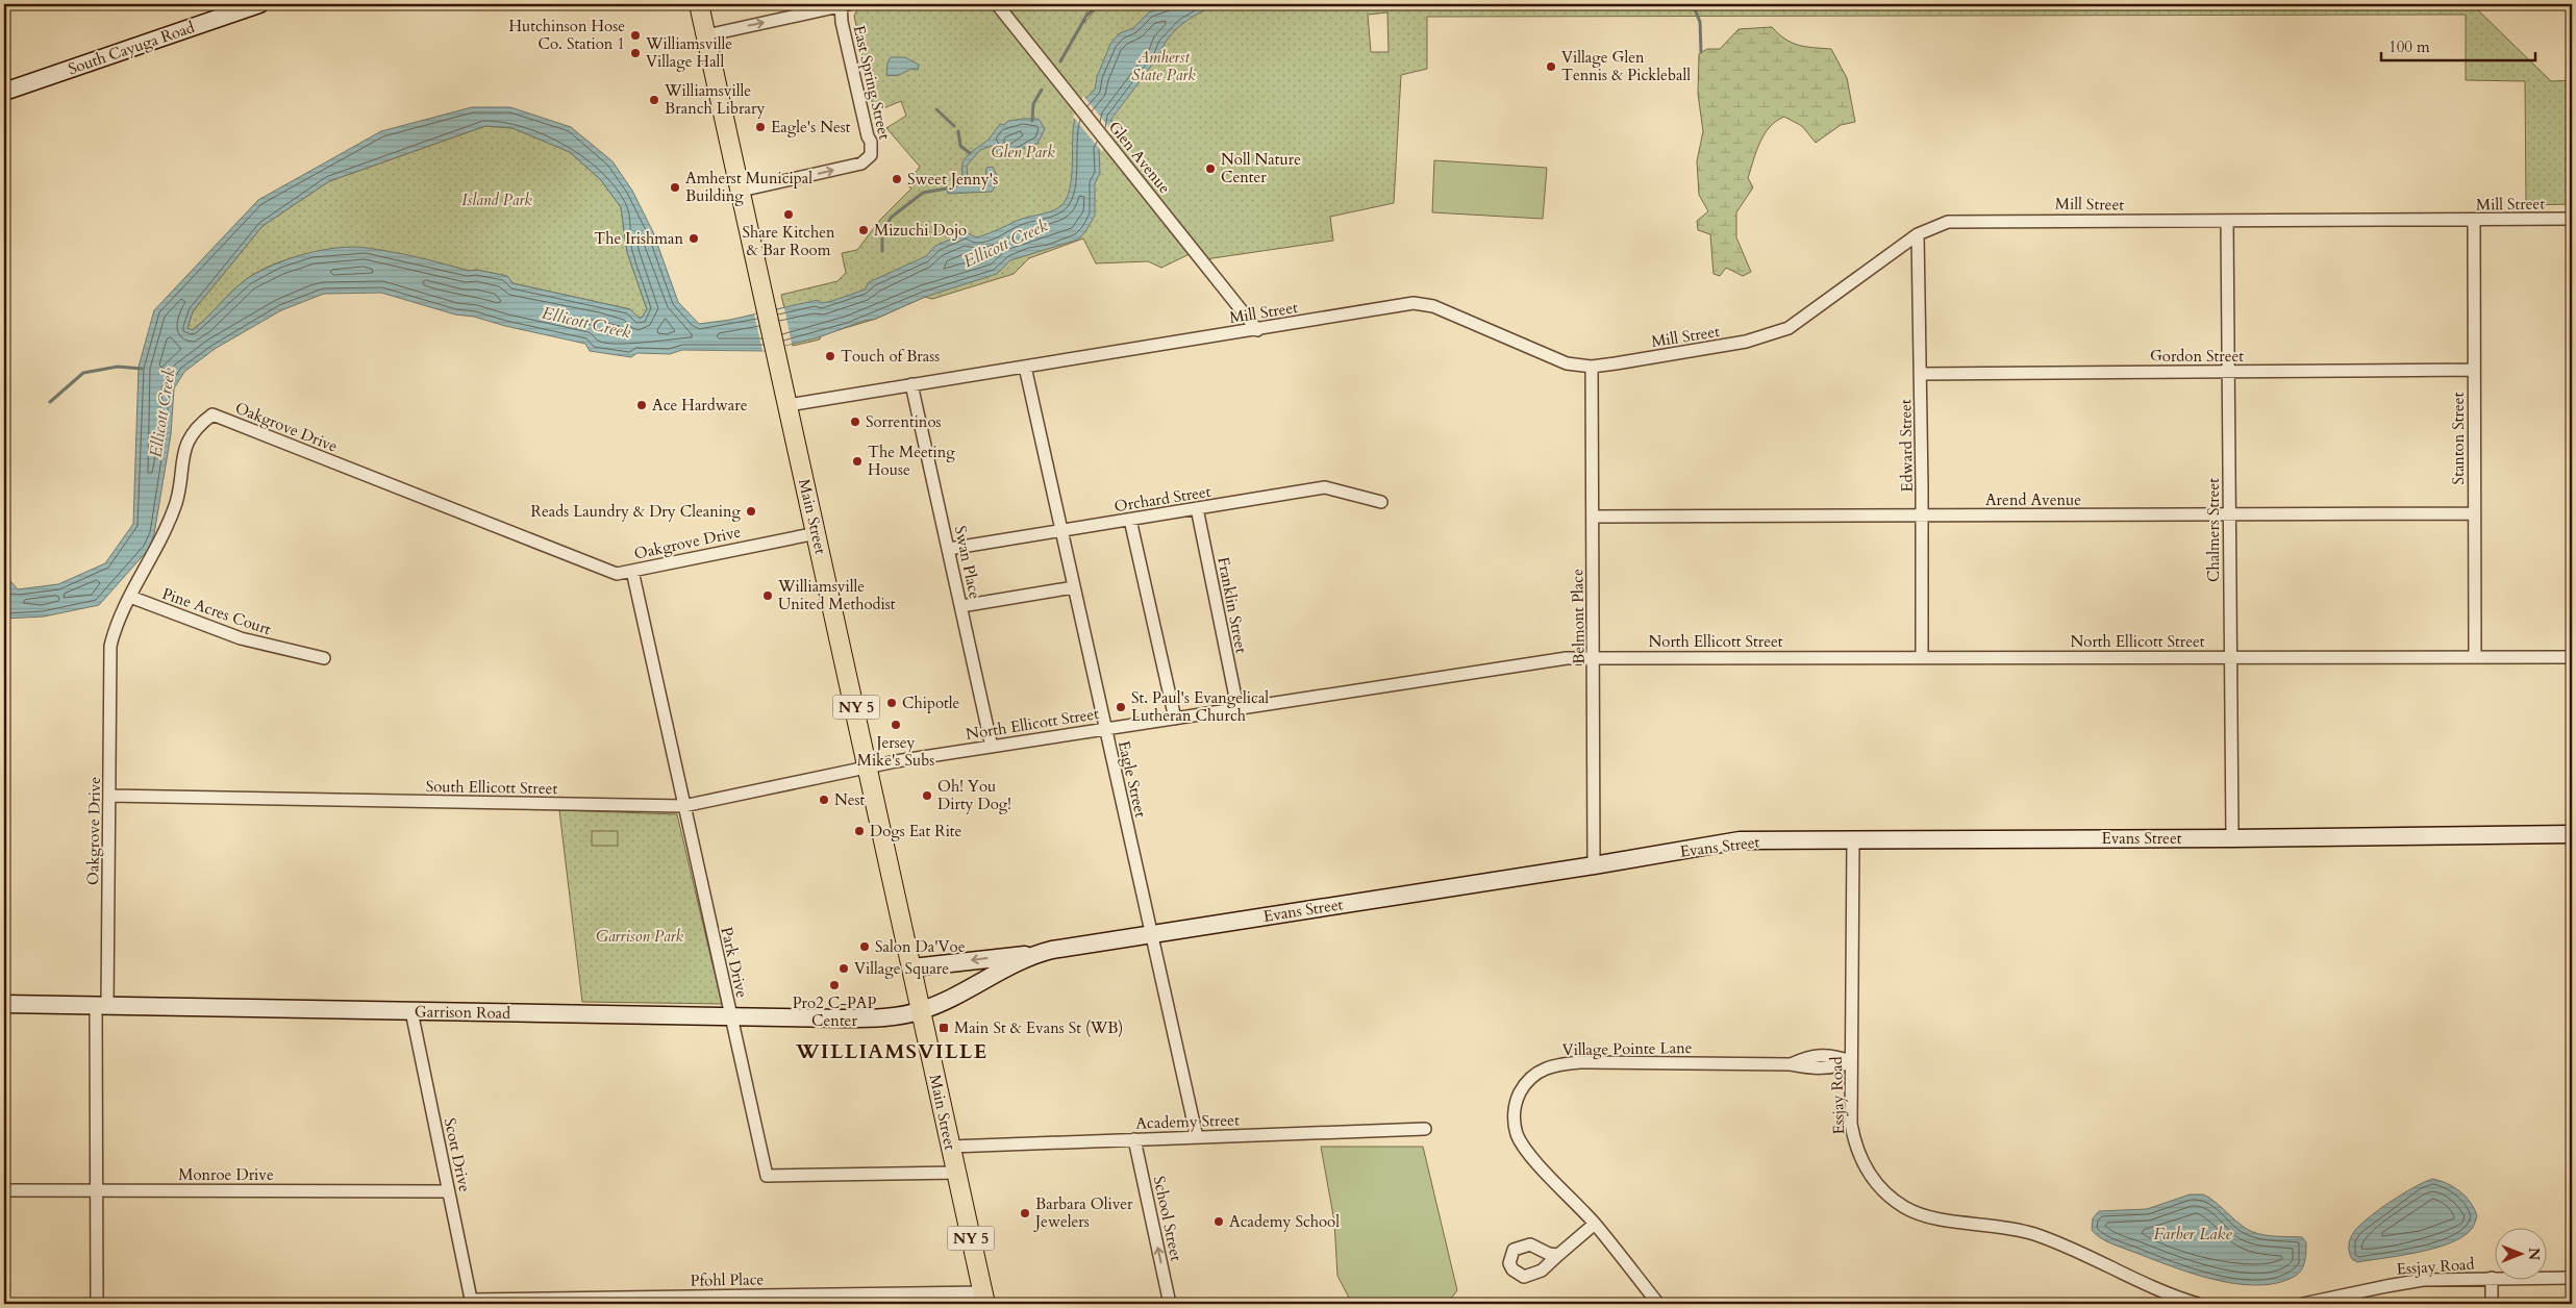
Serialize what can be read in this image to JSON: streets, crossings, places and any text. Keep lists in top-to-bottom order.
{
  "streets": {
    "main road": ["Main Street", "NY 5"],
    "street": [
      "South Cayuga Road",
      "East Spring Street",
      "Glen Avenue",
      "Mill Street",
      "Gordon Street",
      "Oakgrove Drive",
      "Stanton Street",
      "Edward Street",
      "Orchard Street",
      "Arend Avenue",
      "Chalmers Street",
      "Swan Place",
      "Franklin Street",
      "Pine Acres Court",
      "Belmont Place",
      "North Ellicott Street",
      "Eagle Street",
      "South Ellicott Street",
      "Evans Street",
      "Park Drive",
      "Garrison Road",
      "Village Pointe Lane",
      "Essjay Road",
      "Academy Street",
      "Scott Drive",
      "Monroe Drive",
      "School Street",
      "Pfohl Place"
    ]
  },
  "crossings": [
    ["East Spring Street", "Main Street"],
    ["Glen Avenue", "Mill Street"],
    ["Mill Street", "Stanton Street"],
    ["Mill Street", "Edward Street"],
    ["Mill Street", "Main Street"],
    ["Mill Street", "Chalmers Street"],
    ["Mill Street", "Swan Place"],
    ["Mill Street", "Belmont Place"],
    ["Mill Street", "Eagle Street"],
    ["Gordon Street", "Stanton Street"],
    ["Gordon Street", "Edward Street"],
    ["Gordon Street", "Chalmers Street"],
    ["Oakgrove Drive", "Main Street"],
    ["Oakgrove Drive", "Pine Acres Court"],
    ["Oakgrove Drive", "South Ellicott Street"],
    ["Oakgrove Drive", "Park Drive"],
    ["Oakgrove Drive", "Garrison Road"],
    ["Oakgrove Drive", "Monroe Drive"],
    ["Stanton Street", "Arend Avenue"],
    ["Stanton Street", "North Ellicott Street"],
    ["Edward Street", "Arend Avenue"],
    ["Edward Street", "North Ellicott Street"],
    ["Orchard Street", "Swan Place"],
    ["Orchard Street", "Franklin Street"],
    ["Orchard Street", "Eagle Street"],
    ["Arend Avenue", "Chalmers Street"],
    ["Arend Avenue", "Belmont Place"],
    ["Main Street", "North Ellicott Street"],
    ["Main Street", "South Ellicott Street"],
    ["Main Street", "Evans Street"],
    ["Main Street", "Park Drive"],
    ["Main Street", "Garrison Road"],
    ["Main Street", "Academy Street"],
    ["Main Street", "Pfohl Place"],
    ["Chalmers Street", "North Ellicott Street"],
    ["Chalmers Street", "Evans Street"],
    ["Swan Place", "North Ellicott Street"],
    ["Franklin Street", "North Ellicott Street"],
    ["Belmont Place", "North Ellicott Street"],
    ["Belmont Place", "Evans Street"],
    ["North Ellicott Street", "Eagle Street"],
    ["North Ellicott Street", "South Ellicott Street"],
    ["Eagle Street", "Evans Street"],
    ["Eagle Street", "Academy Street"],
    ["South Ellicott Street", "Park Drive"],
    ["Evans Street", "Garrison Road"],
    ["Evans Street", "Essjay Road"],
    ["Park Drive", "Garrison Road"],
    ["Garrison Road", "Scott Drive"],
    ["Village Pointe Lane", "Essjay Road"],
    ["Academy Street", "School Street"],
    ["Scott Drive", "Monroe Drive"],
    ["Scott Drive", "Pfohl Place"]
  ],
  "one_way": ["School Street"],
  "districts": ["WILLIAMSVILLE"],
  "water": ["Ellicott Creek", "Farber Lake"],
  "parks": [
    "Amherst State Park",
    "Glen Park",
    "Island Park",
    "Garrison Park"
  ],
  "places": {
    "other": [
      "Hutchinson Hose Co. Station 1",
      "Williamsville Village Hall",
      "Village Glen Tennis & Pickleball",
      "Williamsville Branch Library",
      "Eagle's Nest",
      "Noll Nature Center",
      "Sweet Jenny's",
      "Amherst Municipal Building",
      "Share Kitchen & Bar Room",
      "Mizuchi Dojo",
      "The Irishman",
      "Touch of Brass",
      "Ace Hardware",
      "Sorrentinos",
      "The Meeting House",
      "Reads Laundry & Dry Cleaning",
      "Williamsville United Methodist",
      "Chipotle",
      "St. Paul's Evangelical Lutheran Church",
      "Jersey Mike's Subs",
      "Oh! You Dirty Dog!",
      "Nest",
      "Dogs Eat Rite",
      "Salon Da'Voe",
      "Village Square",
      "Pro2 C-PAP Center",
      "Barbara Oliver Jewelers",
      "Academy School"
    ],
    "transit": ["Main St & Evans St (WB)"]
  },
  "scale_bar": "100 m",
  "north": "right"
}
